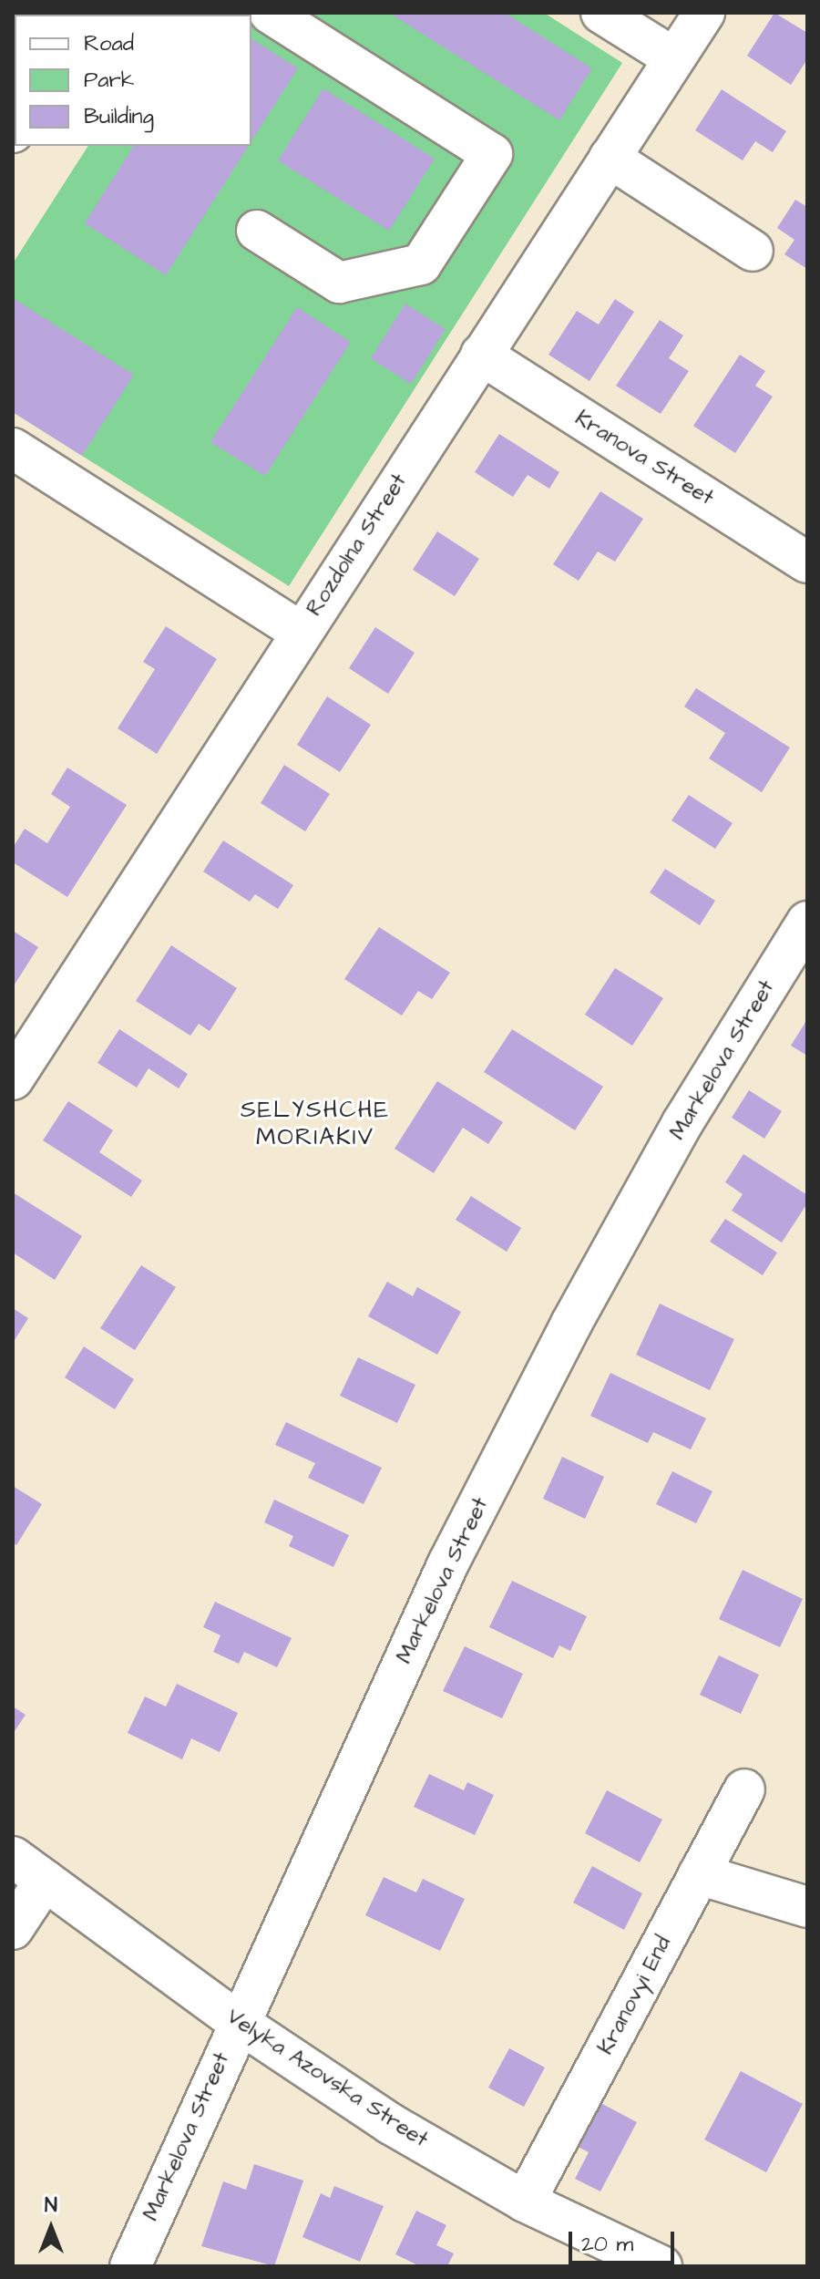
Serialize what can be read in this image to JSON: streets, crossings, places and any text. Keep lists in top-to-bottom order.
{
  "streets": {
    "street": [
      "Kranova Street",
      "Rozdolna Street",
      "Markelova Street",
      "Kranovyi End",
      "Velyka Azovska Street"
    ]
  },
  "crossings": [
    ["Kranova Street", "Rozdolna Street"],
    ["Markelova Street", "Velyka Azovska Street"],
    ["Kranovyi End", "Velyka Azovska Street"]
  ],
  "districts": ["SELYSHCHE MORIAKIV"],
  "legend": ["Road", "Park", "Building"],
  "scale_bar": "20 m",
  "north": "top"
}
